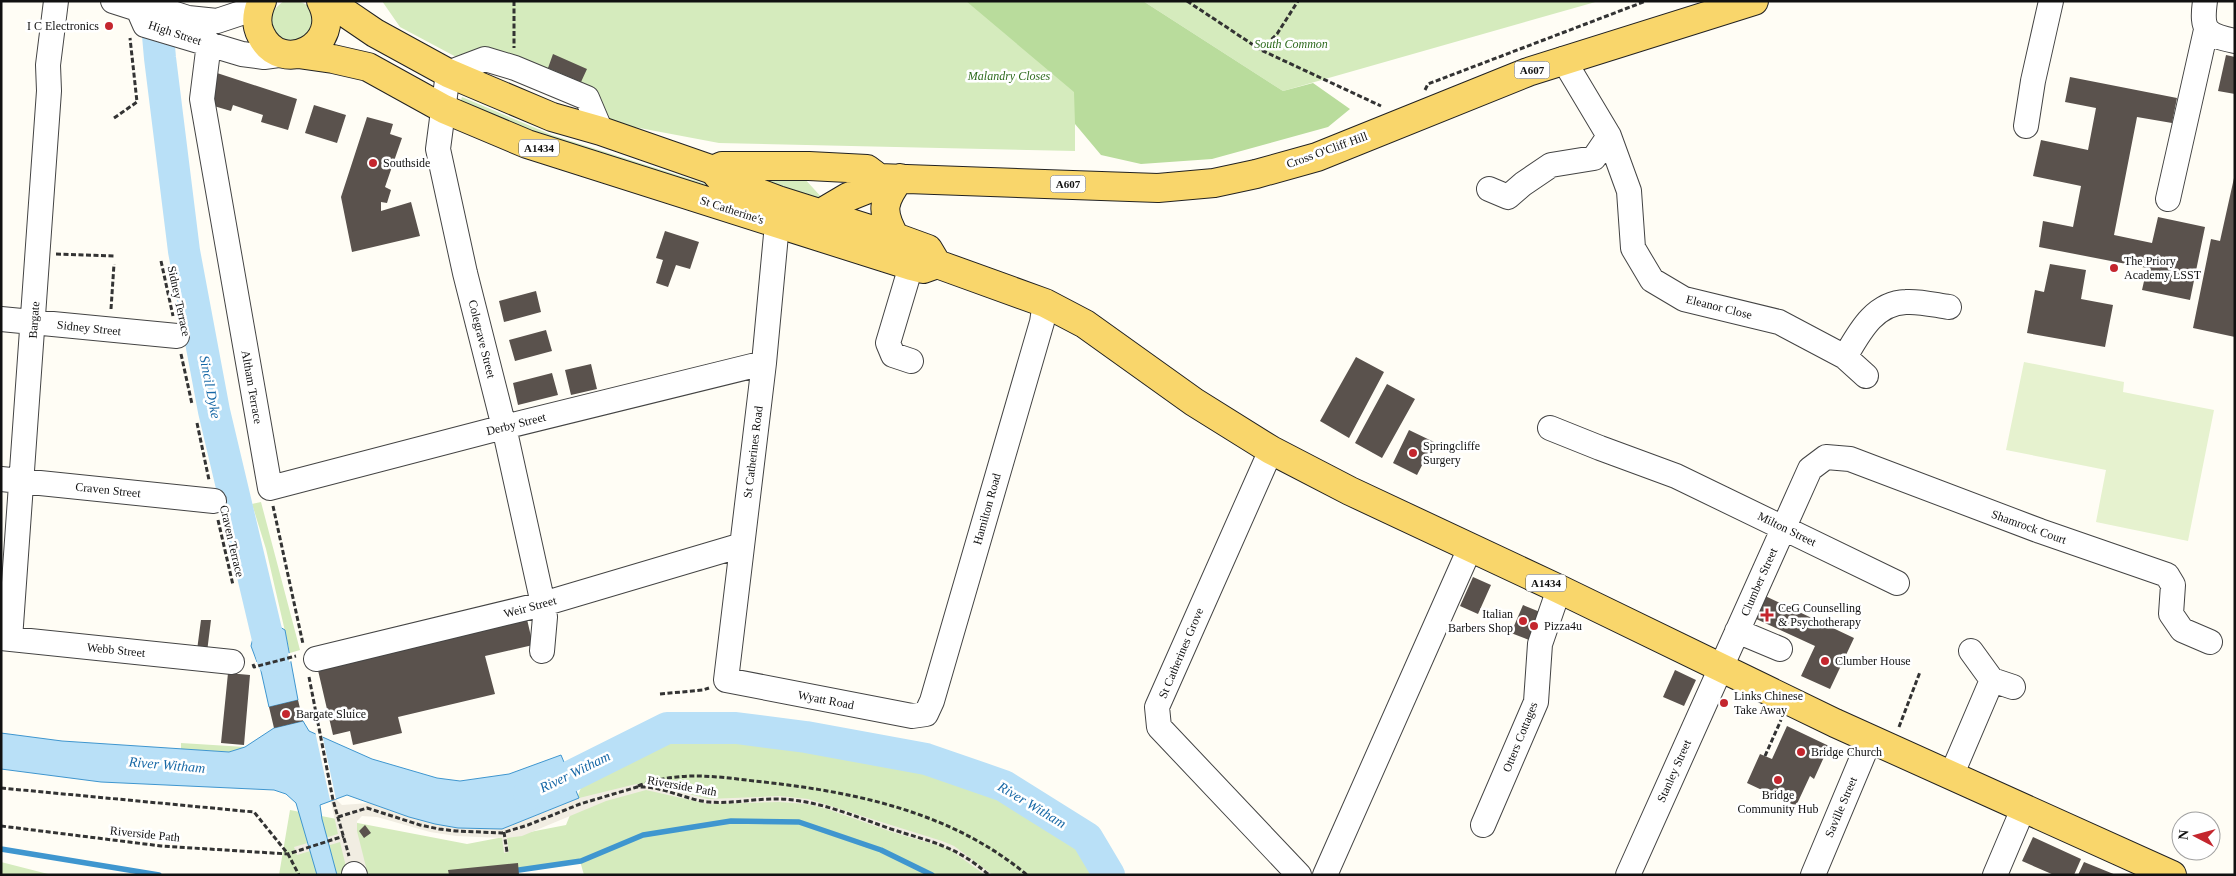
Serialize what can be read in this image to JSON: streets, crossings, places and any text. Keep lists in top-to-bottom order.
{
  "streets": {
    "main road": [
      "A607",
      "A1434",
      "Cross O'Cliff Hill",
      "St Catherine's"
    ],
    "street": [
      "High Street",
      "Eleanor Close",
      "Bargate",
      "Sidney Street",
      "Colegrave Street",
      "Altham Terrace",
      "Derby Street",
      "St Catherines Road",
      "Craven Street",
      "Hamilton Road",
      "Shamrock Court",
      "Milton Street",
      "Clumber Street",
      "Weir Street",
      "Webb Street",
      "St Catherines Grove",
      "Wyatt Road",
      "Otters Cottages",
      "Stanley Street",
      "Saville Street"
    ],
    "path": ["Sidney Terrace", "Craven Terrace", "Riverside Path"]
  },
  "crossings": [
    ["High Street", "A1434"],
    ["High Street", "St Catherine's"],
    ["High Street", "Altham Terrace"],
    ["A1434", "St Catherine's"],
    ["A1434", "Hamilton Road"],
    ["A1434", "Clumber Street"],
    ["A1434", "St Catherines Grove"],
    ["A1434", "Otters Cottages"],
    ["A1434", "Stanley Street"],
    ["A1434", "Saville Street"],
    ["Cross O'Cliff Hill", "St Catherine's"],
    ["Cross O'Cliff Hill", "Eleanor Close"],
    ["St Catherine's", "Colegrave Street"],
    ["St Catherine's", "St Catherines Road"],
    ["Sidney Terrace", "Sidney Street"],
    ["Bargate", "Sidney Street"],
    ["Bargate", "Craven Street"],
    ["Bargate", "Webb Street"],
    ["Colegrave Street", "Derby Street"],
    ["Colegrave Street", "Weir Street"],
    ["Altham Terrace", "Derby Street"],
    ["Derby Street", "St Catherines Road"],
    ["St Catherines Road", "Weir Street"],
    ["St Catherines Road", "Wyatt Road"],
    ["Craven Street", "Craven Terrace"],
    ["Hamilton Road", "Wyatt Road"],
    ["Shamrock Court", "Clumber Street"],
    ["Milton Street", "Clumber Street"],
    ["Clumber Street", "Stanley Street"]
  ],
  "water": ["Sincil Dyke", "River Witham"],
  "parks": ["South Common", "Malandry Closes"],
  "places": {
    "other": [
      "I C Electronics",
      "Southside",
      "The Priory Academy LSST",
      "Springcliffe Surgery",
      "Italian Barbers Shop",
      "Pizza4u",
      "Clumber House",
      "Links Chinese Take Away",
      "Bargate Sluice",
      "Bridge Church",
      "Bridge Community Hub"
    ],
    "health": ["CeG Counselling & Psychotherapy"]
  },
  "north": "left"
}
